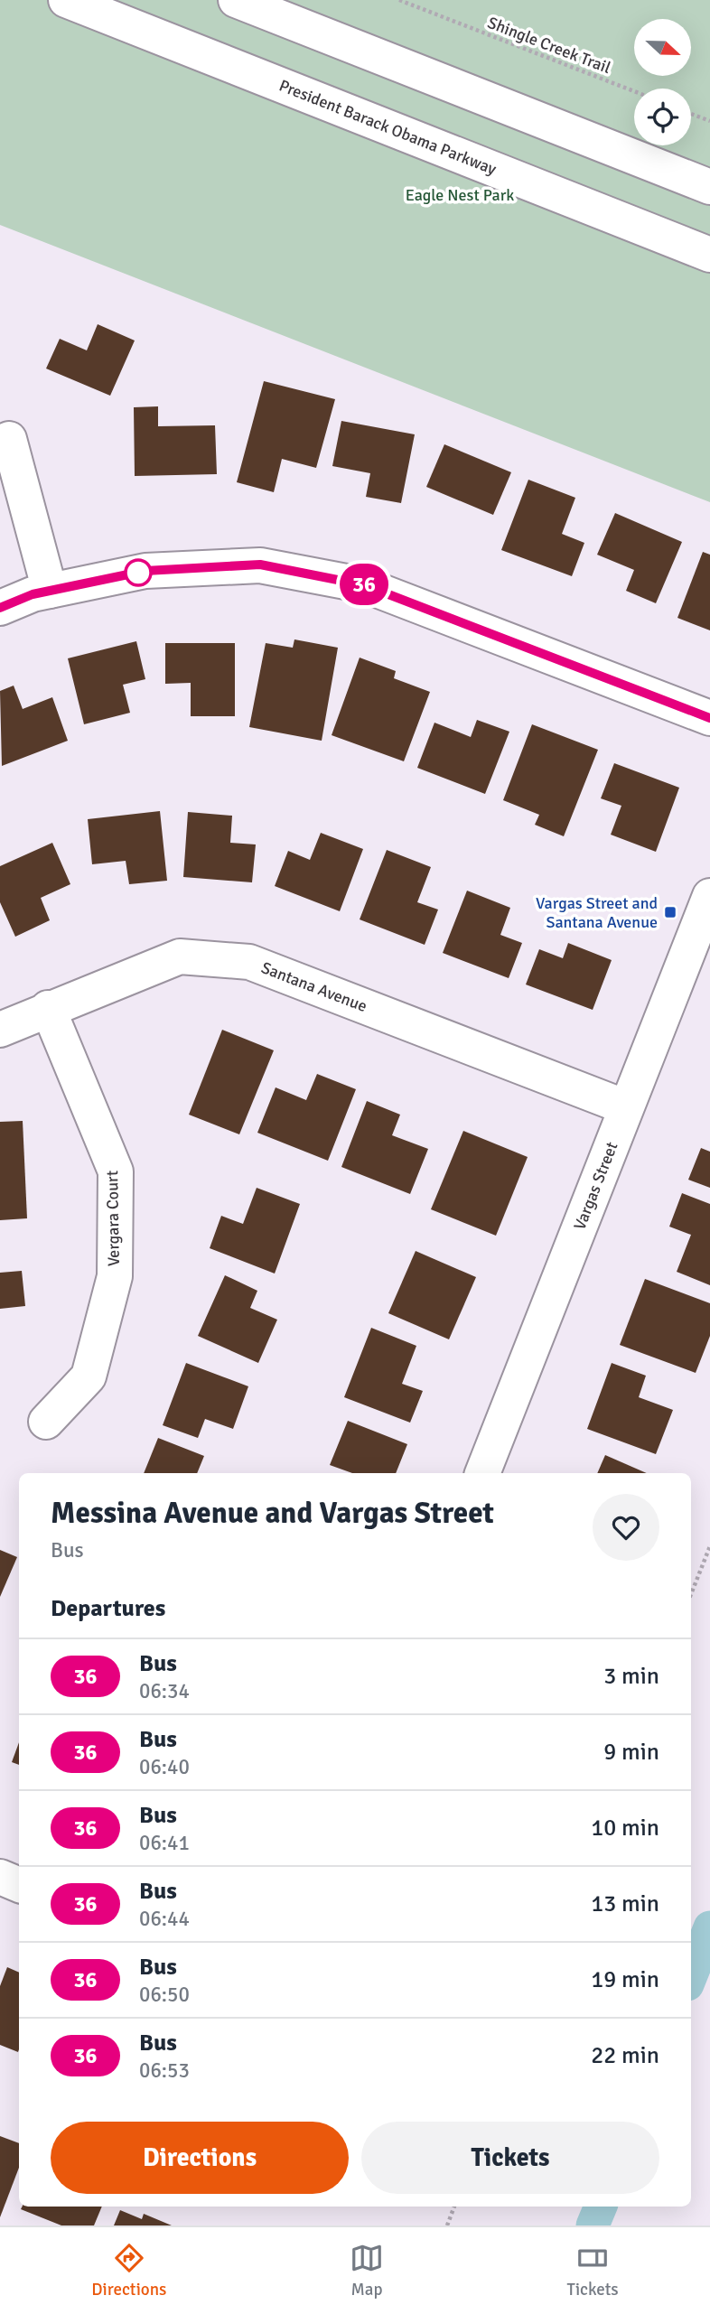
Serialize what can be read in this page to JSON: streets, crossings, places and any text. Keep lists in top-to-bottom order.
{
  "streets": {
    "street": [
      "President Barack Obama Parkway",
      "Santana Avenue",
      "Vargas Street",
      "Vergara Court"
    ],
    "path": ["Shingle Creek Trail"]
  },
  "crossings": [
    ["Santana Avenue", "Vargas Street"],
    ["Santana Avenue", "Vergara Court"]
  ],
  "parks": ["Eagle Nest Park"],
  "places": {
    "transit": ["Vargas Street and Santana Avenue"]
  },
  "lines": ["bus line 36"],
  "north": "right",
  "page": {
    "on_map": "36",
    "heading": [
      ["Messina Avenue and Vargas Street", "Bus"],
      "Departures"
    ],
    "list": [
      {
        "mark": "36",
        "name": "Bus",
        "note": "06:34",
        "value": "3 min"
      },
      {
        "mark": "36",
        "name": "Bus",
        "note": "06:40",
        "value": "9 min"
      },
      {
        "mark": "36",
        "name": "Bus",
        "note": "06:41",
        "value": "10 min"
      },
      {
        "mark": "36",
        "name": "Bus",
        "note": "06:44",
        "value": "13 min"
      },
      {
        "mark": "36",
        "name": "Bus",
        "note": "06:50",
        "value": "19 min"
      },
      {
        "mark": "36",
        "name": "Bus",
        "note": "06:53",
        "value": "22 min"
      }
    ],
    "buttons": ["Directions", "Tickets"],
    "tabs": ["Directions", "Map", "Tickets"]
  }
}
